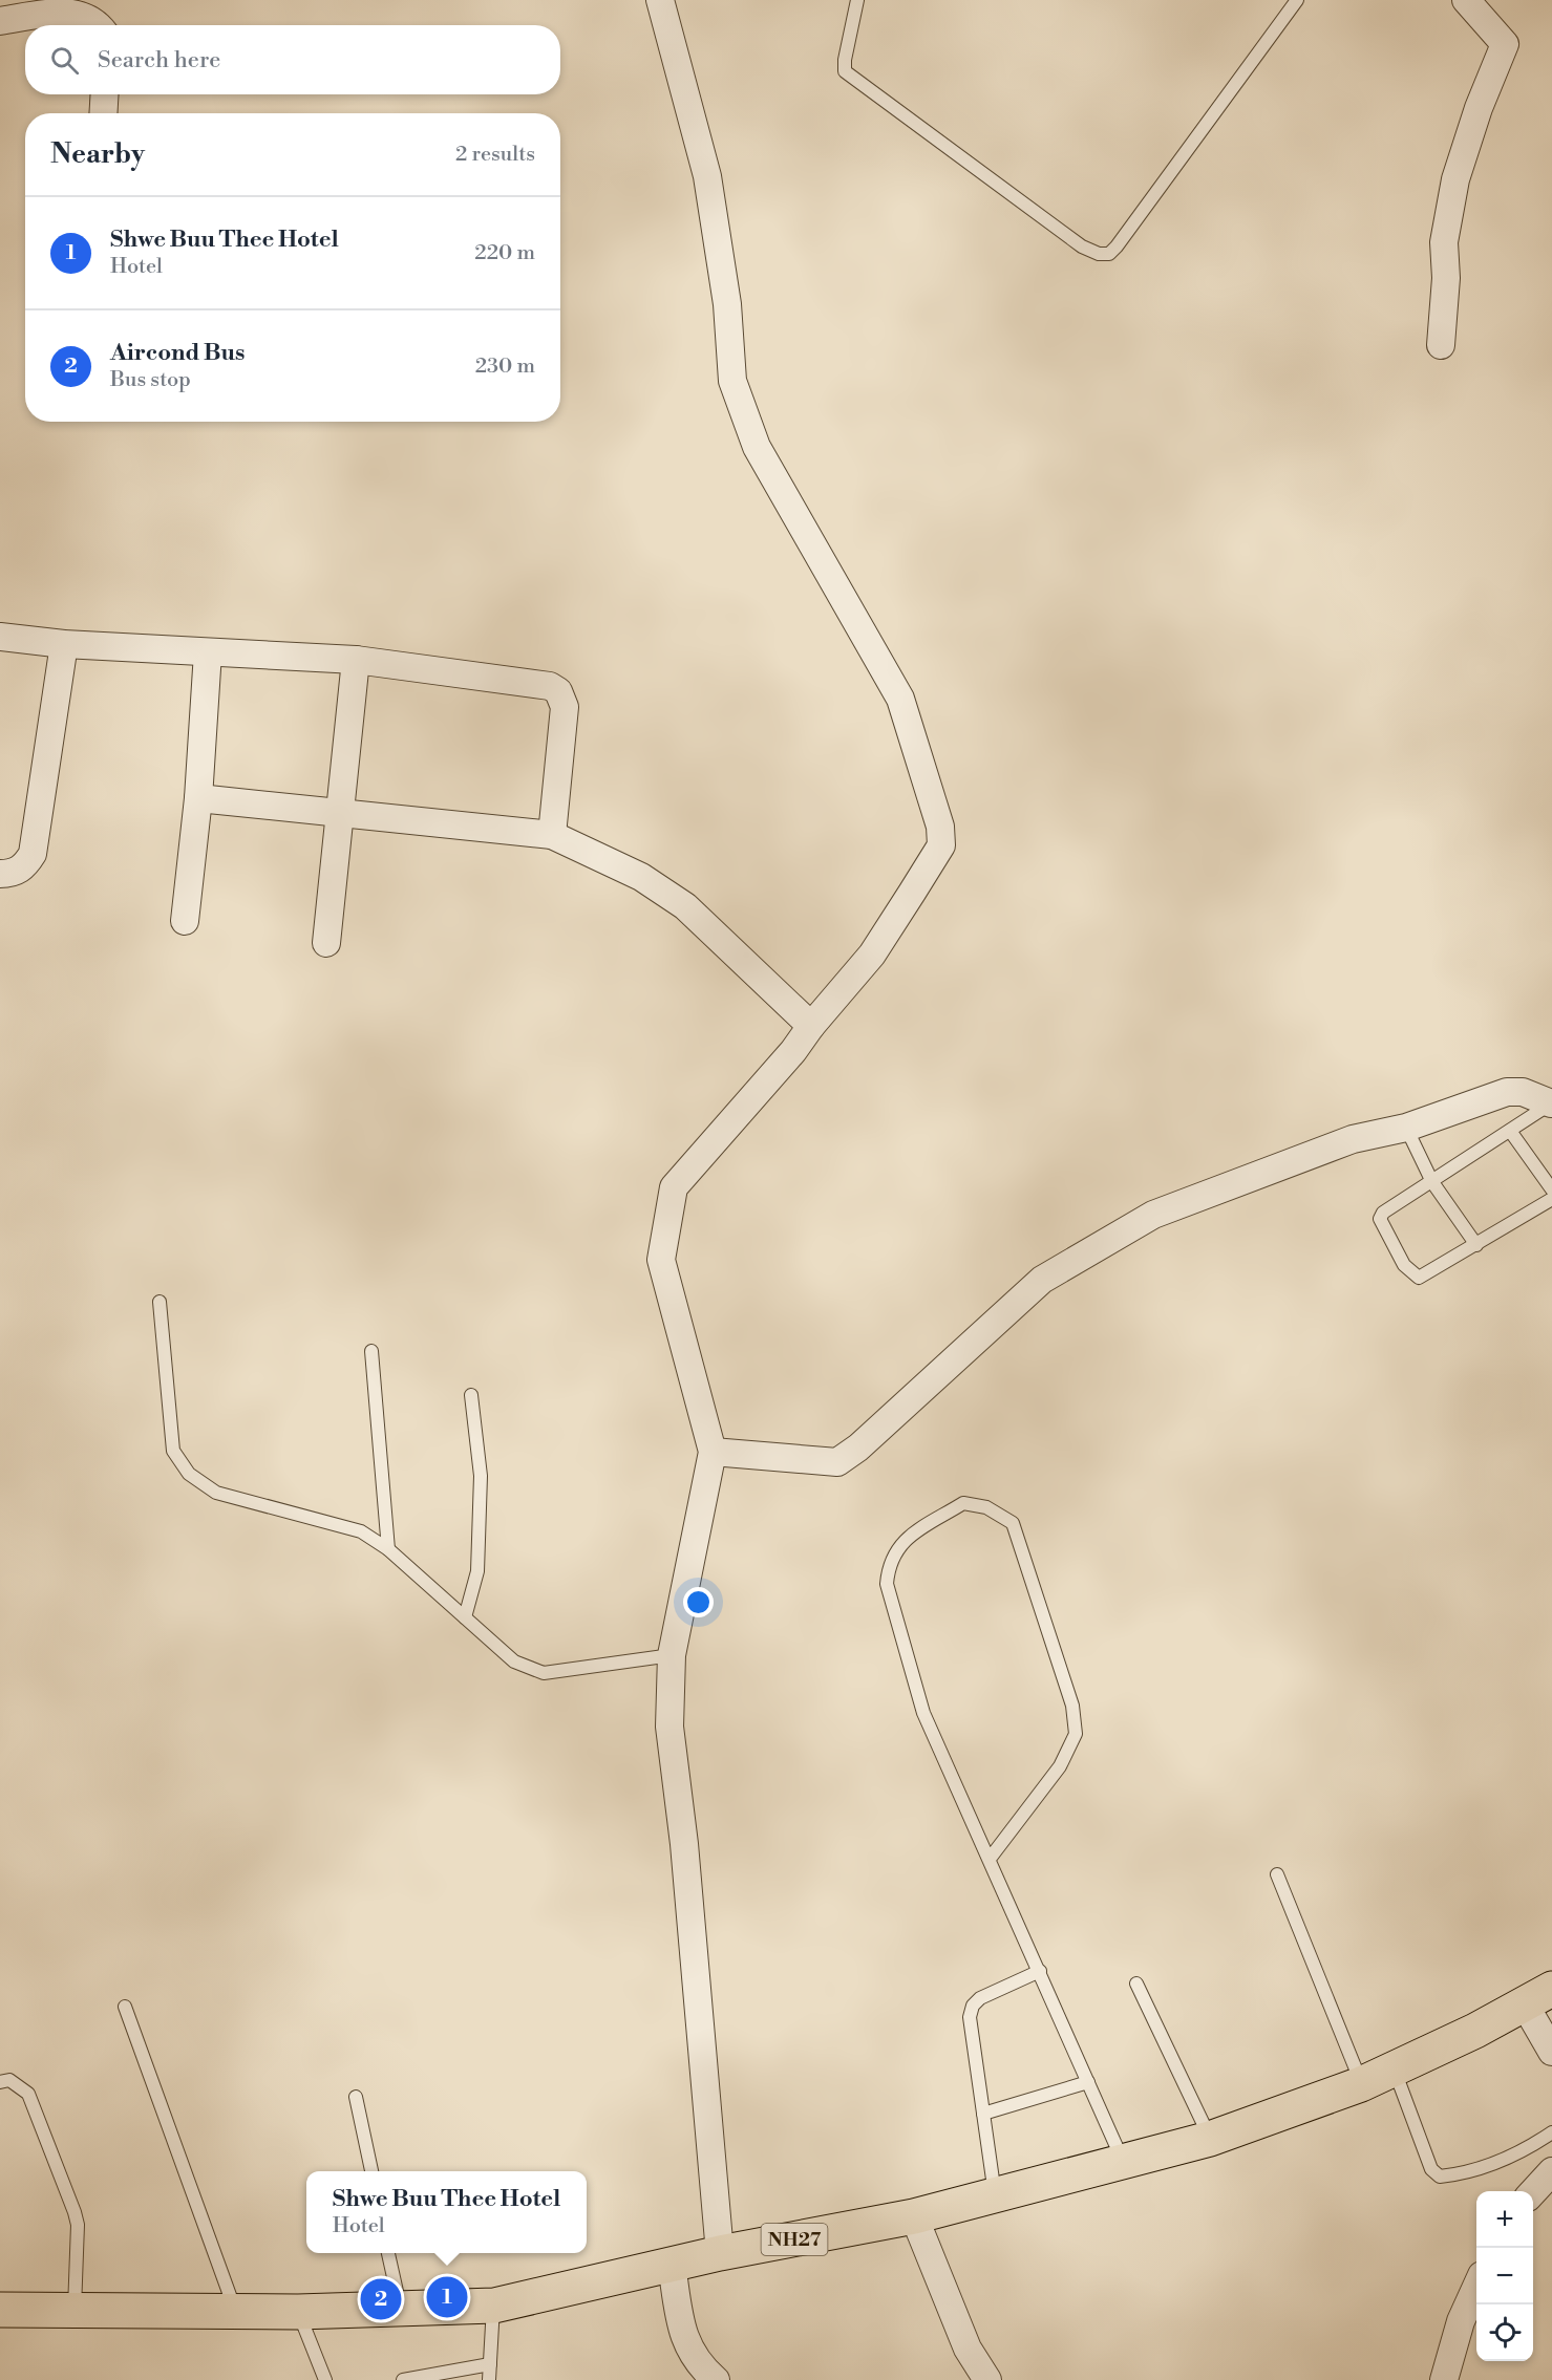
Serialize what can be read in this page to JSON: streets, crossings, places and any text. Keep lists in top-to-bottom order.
{
  "streets": {
    "highway": ["NH27"]
  },
  "page": {
    "search": "Search here",
    "heading": ["Nearby", "2 results"],
    "list": [
      {
        "mark": "1",
        "name": "Shwe Buu Thee Hotel",
        "note": "Hotel",
        "value": "220 m"
      },
      {
        "mark": "2",
        "name": "Aircond Bus",
        "note": "Bus stop",
        "value": "230 m"
      }
    ],
    "popup": ["Shwe Buu Thee Hotel", "Hotel"],
    "map_buttons": ["+", "−"],
    "pins": ["1", "2"]
  }
}
